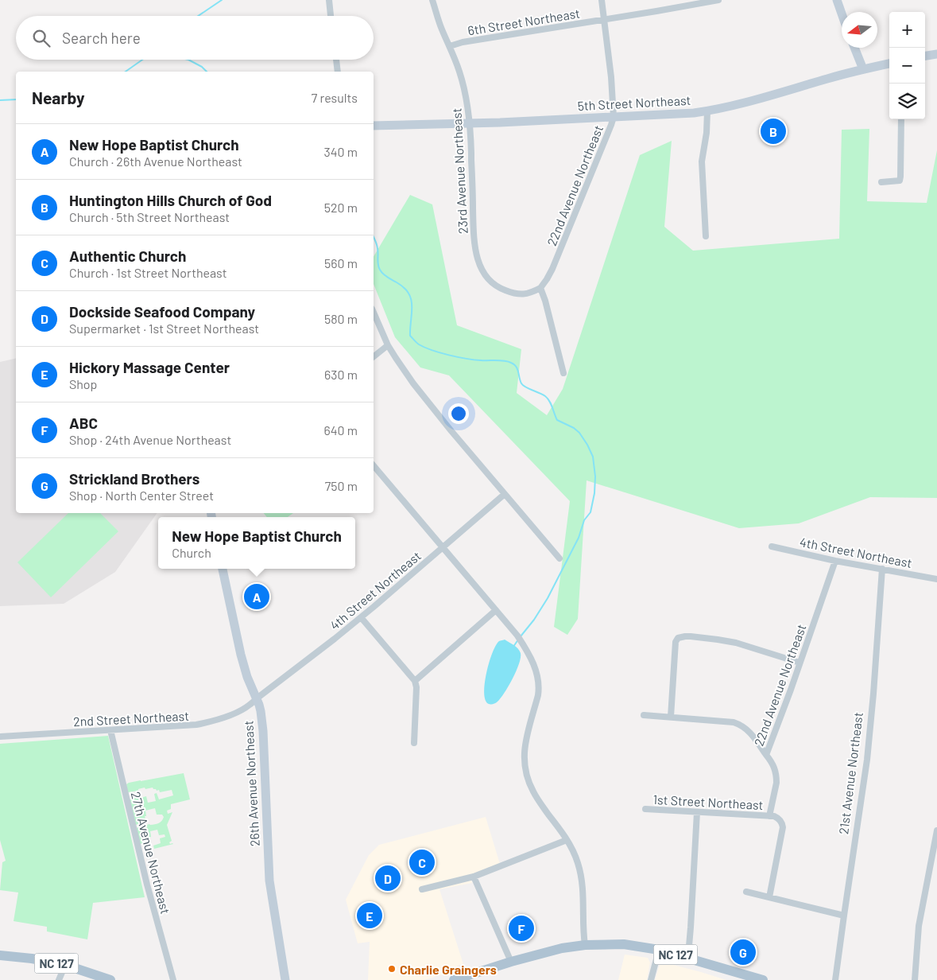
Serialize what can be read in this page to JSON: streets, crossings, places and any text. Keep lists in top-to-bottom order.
{
  "streets": {
    "main road": ["NC 127"],
    "street": [
      "6th Street Northeast",
      "5th Street Northeast",
      "23rd Avenue Northeast",
      "22nd Avenue Northeast",
      "4th Street Northeast",
      "2nd Street Northeast",
      "21st Avenue Northeast",
      "26th Avenue Northeast",
      "1st Street Northeast",
      "27th Avenue Northeast"
    ]
  },
  "crossings": [
    ["6th Street Northeast", "23rd Avenue Northeast"],
    ["6th Street Northeast", "22nd Avenue Northeast"],
    ["5th Street Northeast", "23rd Avenue Northeast"],
    ["5th Street Northeast", "22nd Avenue Northeast"],
    ["23rd Avenue Northeast", "22nd Avenue Northeast"],
    ["22nd Avenue Northeast", "4th Street Northeast"],
    ["22nd Avenue Northeast", "1st Street Northeast"],
    ["4th Street Northeast", "2nd Street Northeast"],
    ["4th Street Northeast", "21st Avenue Northeast"],
    ["4th Street Northeast", "26th Avenue Northeast"],
    ["2nd Street Northeast", "26th Avenue Northeast"],
    ["2nd Street Northeast", "27th Avenue Northeast"]
  ],
  "places": ["Charlie Graingers"],
  "north": "left",
  "page": {
    "map_buttons": ["+", "−"],
    "search": "Search here",
    "heading": ["Nearby", "7 results"],
    "pins": [
      "B",
      "A",
      "C",
      "D",
      "E",
      "F",
      "G"
    ],
    "list": [
      {
        "mark": "A",
        "name": "New Hope Baptist Church",
        "note": "Church · 26th Avenue Northeast",
        "value": "340 m"
      },
      {
        "mark": "B",
        "name": "Huntington Hills Church of God",
        "note": "Church · 5th Street Northeast",
        "value": "520 m"
      },
      {
        "mark": "C",
        "name": "Authentic Church",
        "note": "Church · 1st Street Northeast",
        "value": "560 m"
      },
      {
        "mark": "D",
        "name": "Dockside Seafood Company",
        "note": "Supermarket · 1st Street Northeast",
        "value": "580 m"
      },
      {
        "mark": "E",
        "name": "Hickory Massage Center",
        "note": "Shop",
        "value": "630 m"
      },
      {
        "mark": "F",
        "name": "ABC",
        "note": "Shop · 24th Avenue Northeast",
        "value": "640 m"
      },
      {
        "mark": "G",
        "name": "Strickland Brothers",
        "note": "Shop · North Center Street",
        "value": "750 m"
      }
    ],
    "popup": ["New Hope Baptist Church", "Church"]
  }
}
